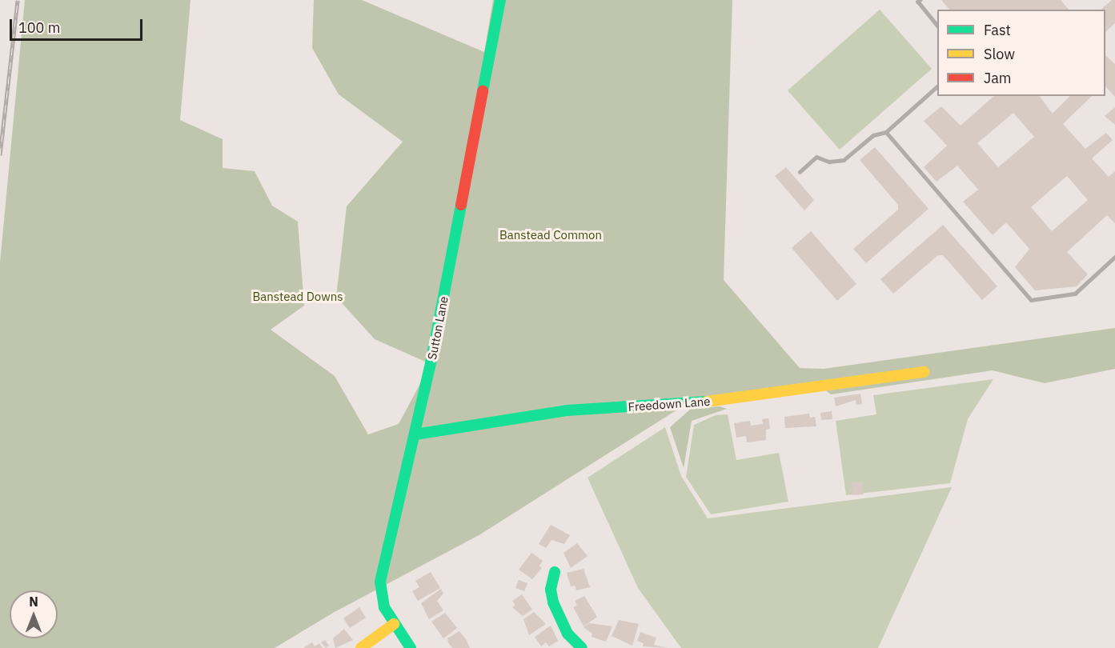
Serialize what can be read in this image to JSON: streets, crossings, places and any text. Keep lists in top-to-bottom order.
{
  "streets": {
    "main road": ["Sutton Lane", "Freedown Lane"]
  },
  "crossings": [
    ["Sutton Lane", "Freedown Lane"]
  ],
  "parks": ["Banstead Common", "Banstead Downs"],
  "legend": ["Fast", "Slow", "Jam"],
  "scale_bar": "100 m",
  "north": "top"
}
